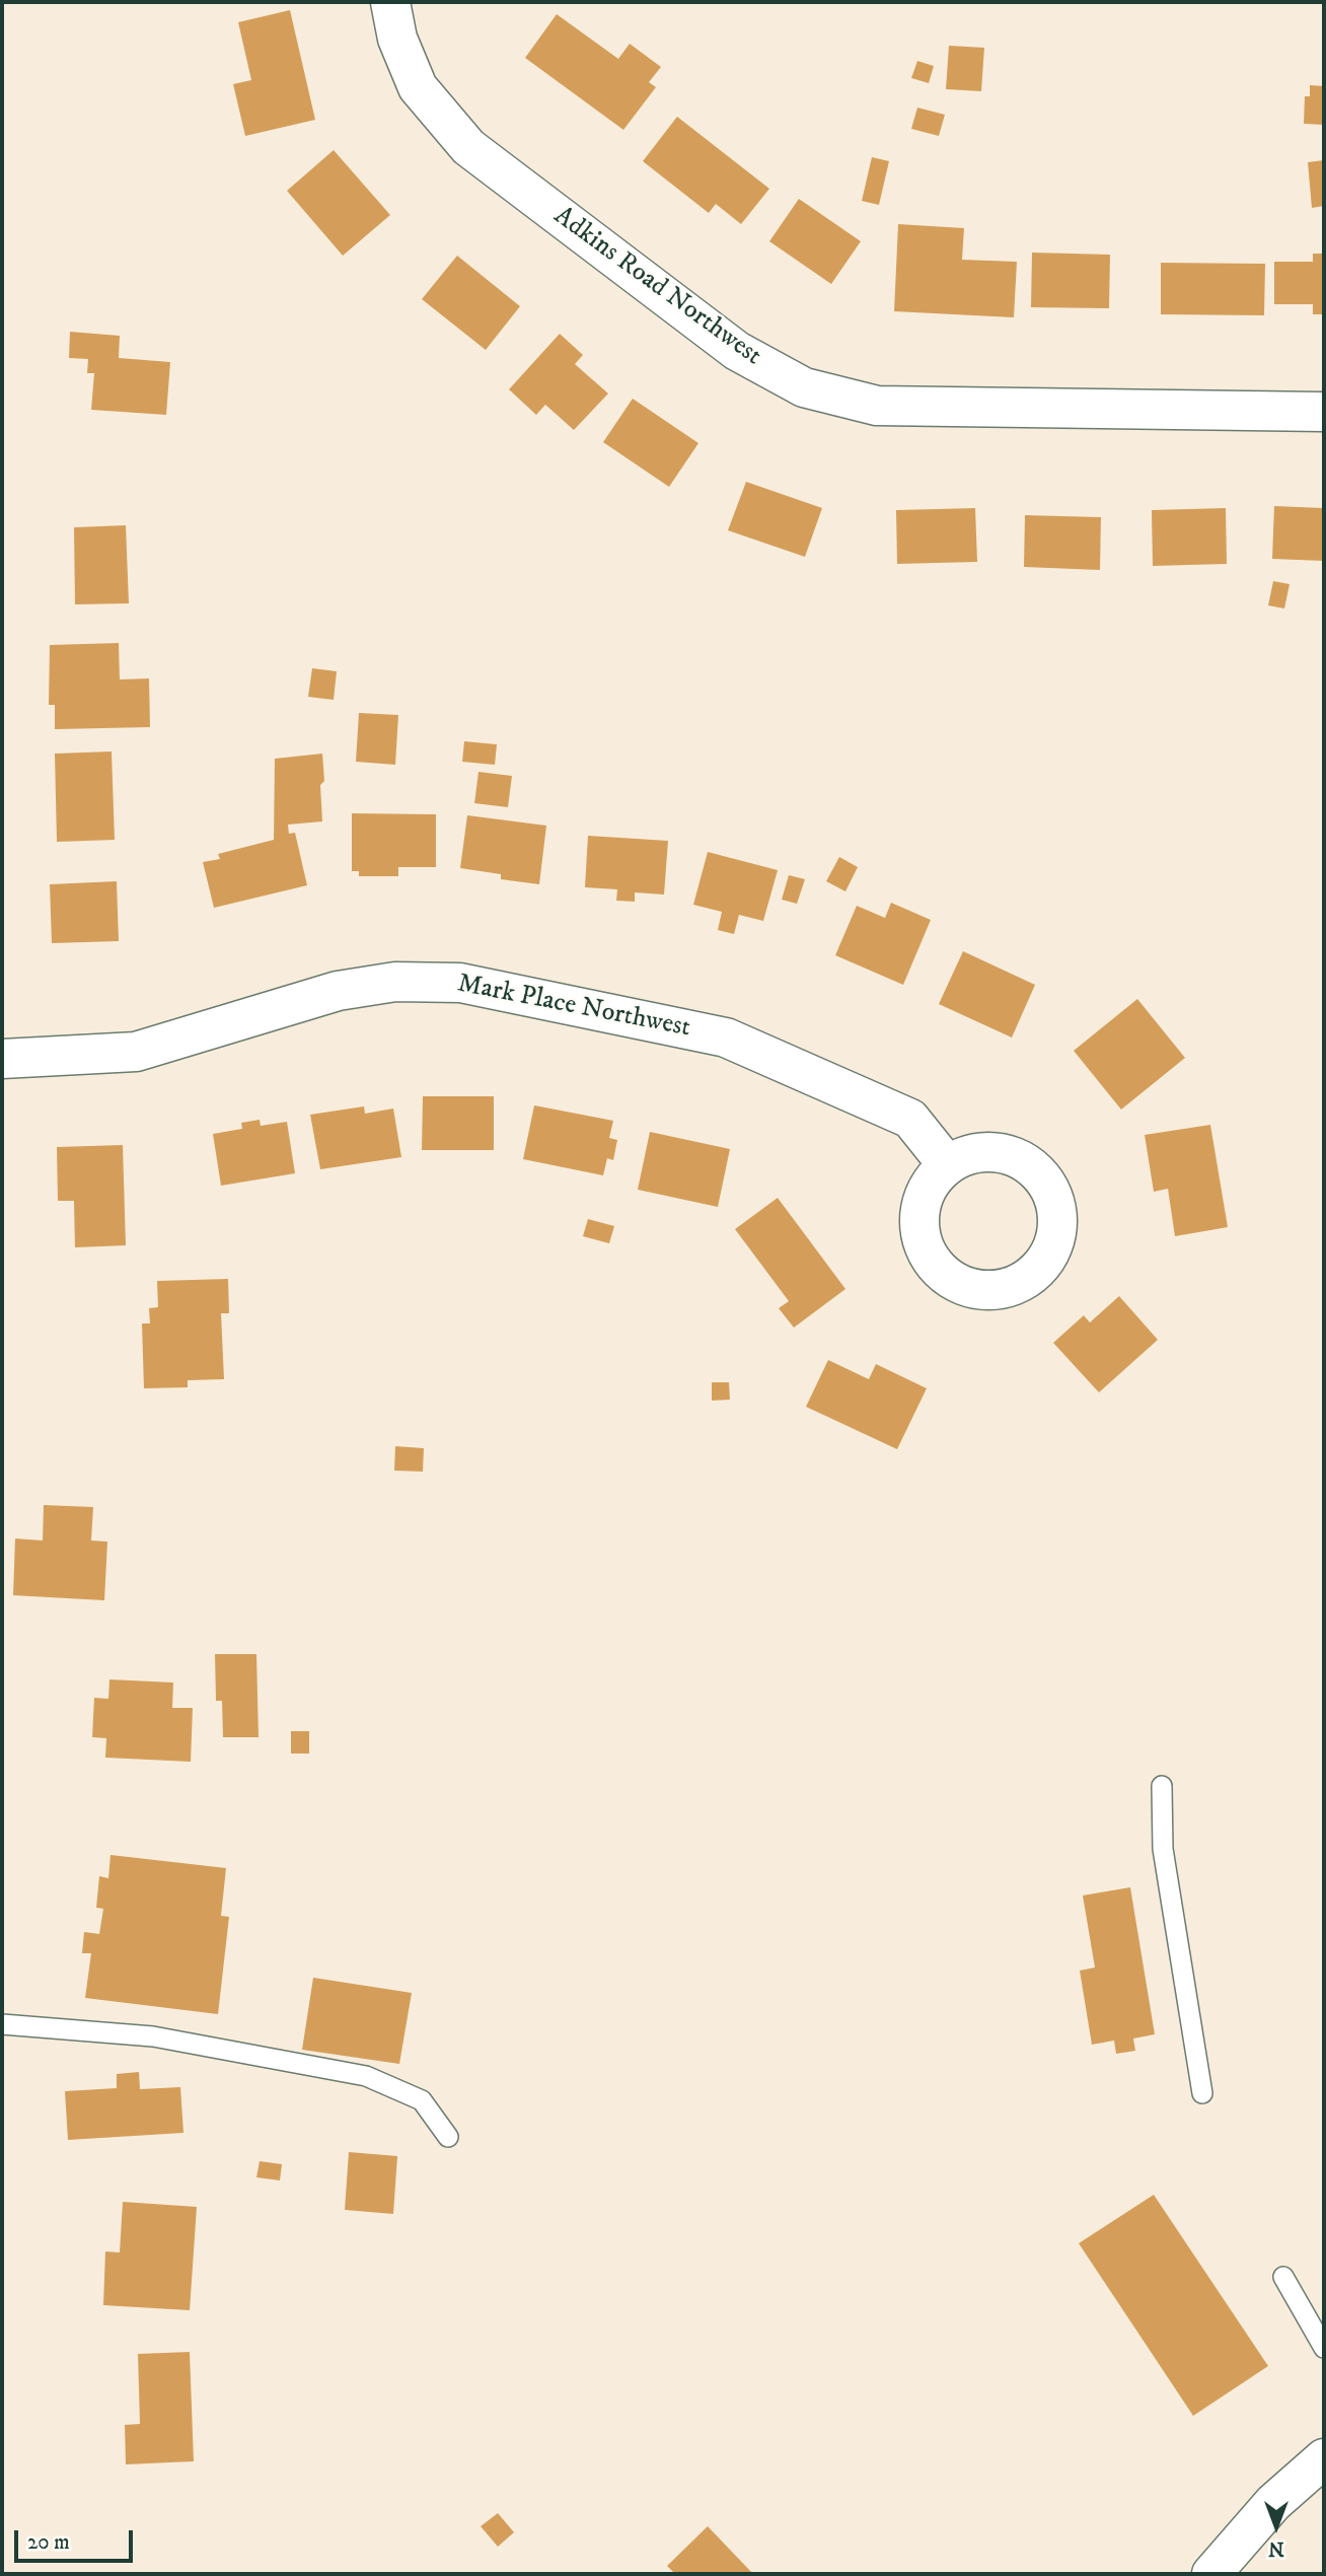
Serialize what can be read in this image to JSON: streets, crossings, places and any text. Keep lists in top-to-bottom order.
{
  "streets": {
    "street": ["Adkins Road Northwest", "Mark Place Northwest"]
  },
  "scale_bar": "20 m",
  "north": "bottom"
}
